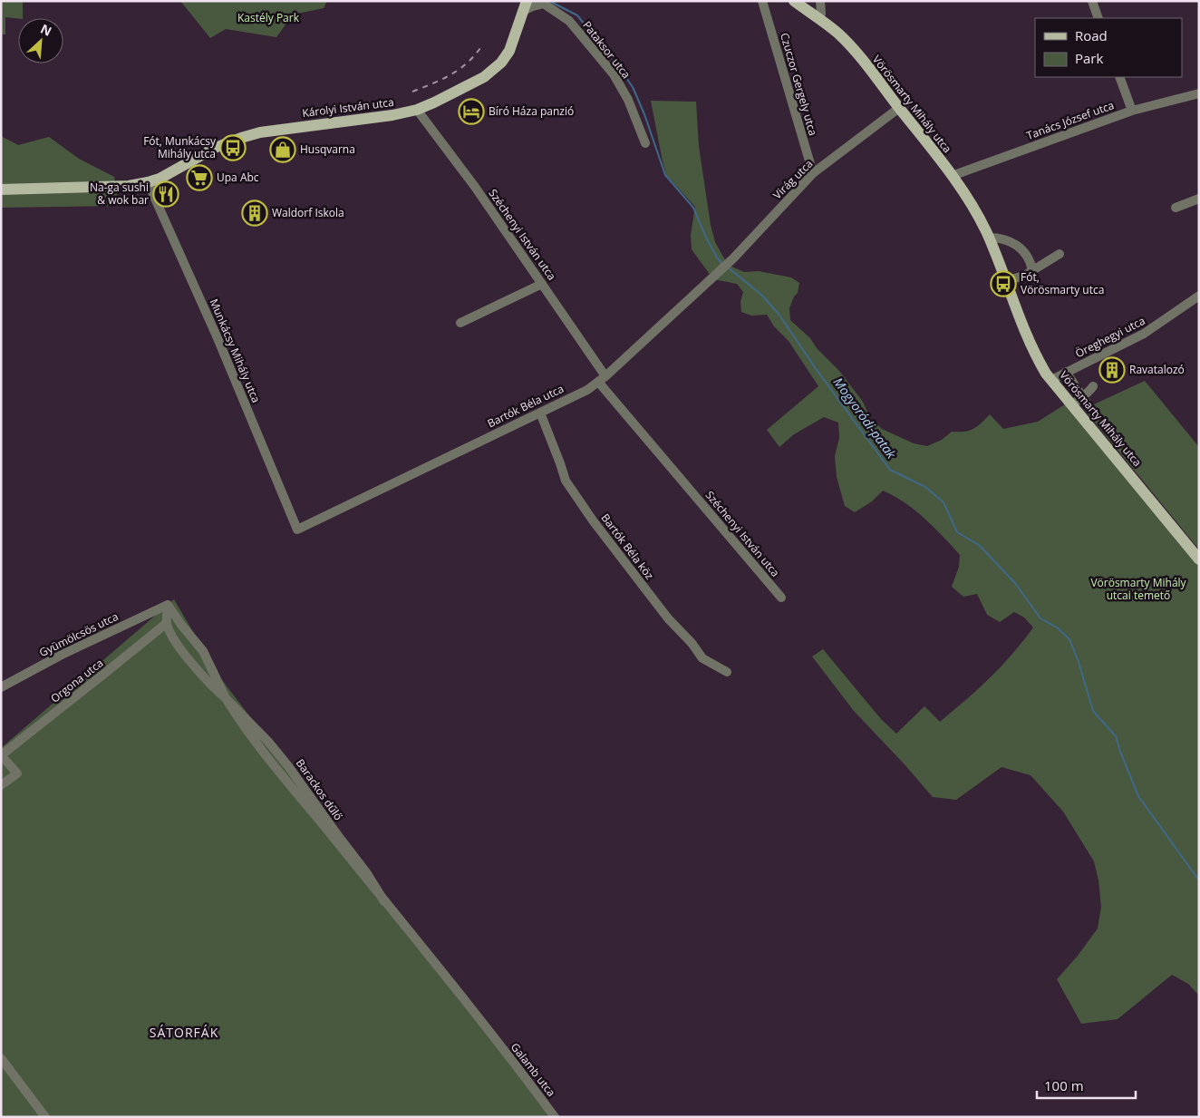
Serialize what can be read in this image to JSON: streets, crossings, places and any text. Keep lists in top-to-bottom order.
{
  "streets": {
    "main road": ["Vörösmarty Mihály utca", "Károlyi István utca"],
    "street": [
      "Pataksor utca",
      "Czuczor Gergely utca",
      "Tanács József utca",
      "Virág utca",
      "Széchenyi István utca",
      "Öreghegyi utca",
      "Munkácsy Mihály utca",
      "Bartók Béla utca",
      "Bartók Béla köz",
      "Gyümölcsös utca",
      "Orgona utca",
      "Barackos dűlő",
      "Galamb utca"
    ]
  },
  "crossings": [
    ["Pataksor utca", "Károlyi István utca"],
    ["Czuczor Gergely utca", "Virág utca"],
    ["Vörösmarty Mihály utca", "Tanács József utca"],
    ["Vörösmarty Mihály utca", "Virág utca"],
    ["Vörösmarty Mihály utca", "Öreghegyi utca"],
    ["Károlyi István utca", "Széchenyi István utca"],
    ["Károlyi István utca", "Munkácsy Mihály utca"],
    ["Virág utca", "Bartók Béla utca"],
    ["Széchenyi István utca", "Bartók Béla utca"],
    ["Munkácsy Mihály utca", "Bartók Béla utca"],
    ["Bartók Béla utca", "Bartók Béla köz"],
    ["Gyümölcsös utca", "Barackos dűlő"],
    ["Orgona utca", "Barackos dűlő"],
    ["Barackos dűlő", "Galamb utca"]
  ],
  "districts": ["SÁTORFÁK"],
  "water": ["Mogyoródi-patak"],
  "parks": ["Kastély Park", "Vörösmarty Mihály utcai temető"],
  "places": {
    "hotel": ["Bíró Háza panzió"],
    "bus stop": ["Fót, Munkácsy Mihály utca", "Fót, Vörösmarty utca"],
    "shop": ["Husqvarna"],
    "supermarket": ["Upa Abc"],
    "restaurant": ["Na-ga sushi & wok bar"],
    "building": ["Waldorf Iskola", "Ravatalozó"]
  },
  "legend": ["Road", "Park"],
  "scale_bar": "100 m",
  "north": "top right"
}
